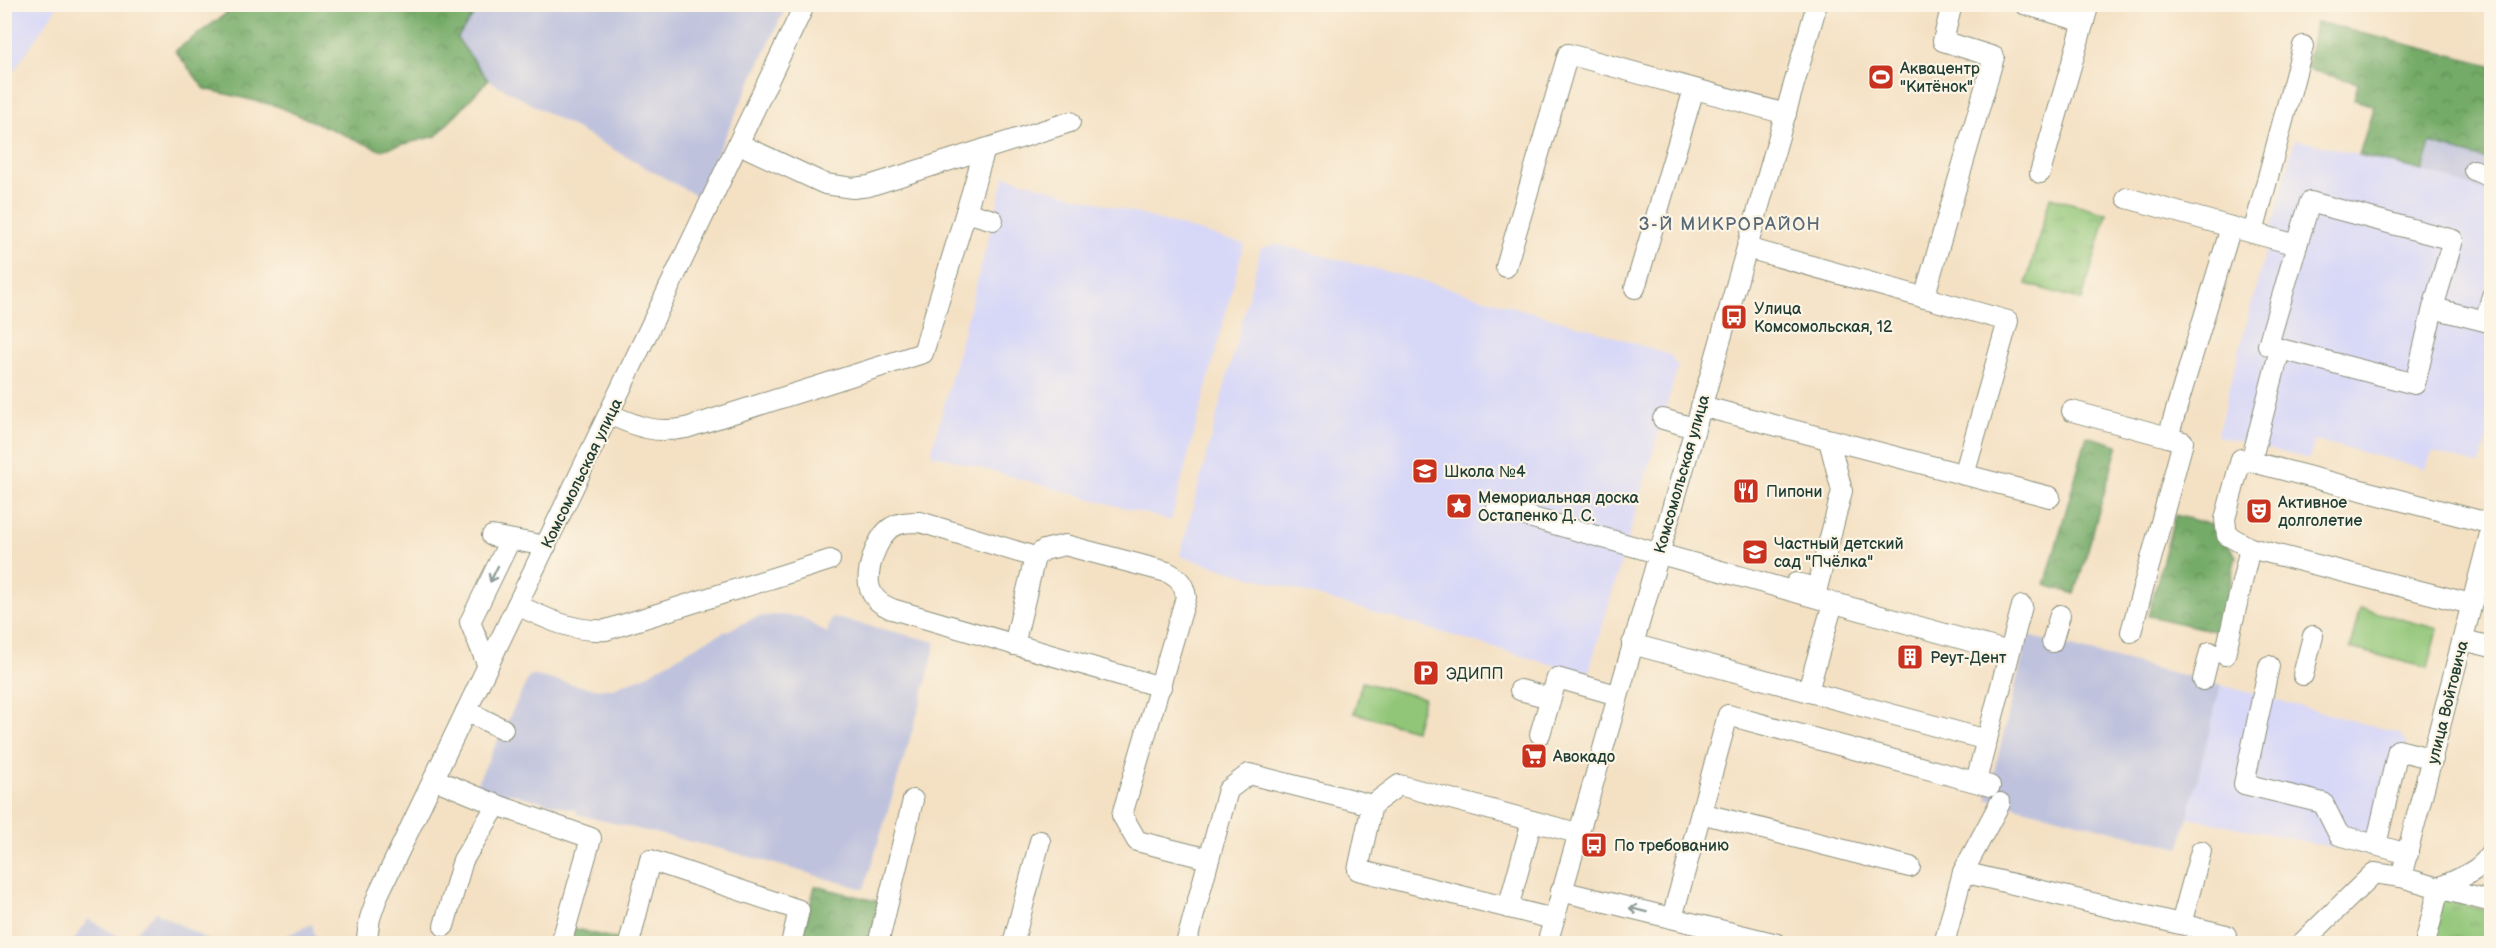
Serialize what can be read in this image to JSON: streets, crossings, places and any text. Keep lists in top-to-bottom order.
{
  "streets": {
    "street": ["Комсомольская улица", "улица Войтовича"]
  },
  "districts": ["3-Й МИКРОРАЙОН"],
  "places": {
    "sports": ["Аквацентр \"Китёнок\""],
    "bus stop": ["Улица Комсомольская, 12", "По требованию"],
    "school or university": ["Школа №4", "Частный детский сад \"Пчёлка\""],
    "restaurant": ["Пипони"],
    "place": ["Мемориальная доска Остапенко Д. С."],
    "theatre": ["Активное долголетие"],
    "building": ["Реут-Дент"],
    "parking": ["ЭДИПП"],
    "supermarket": ["Авокадо"]
  }
}
